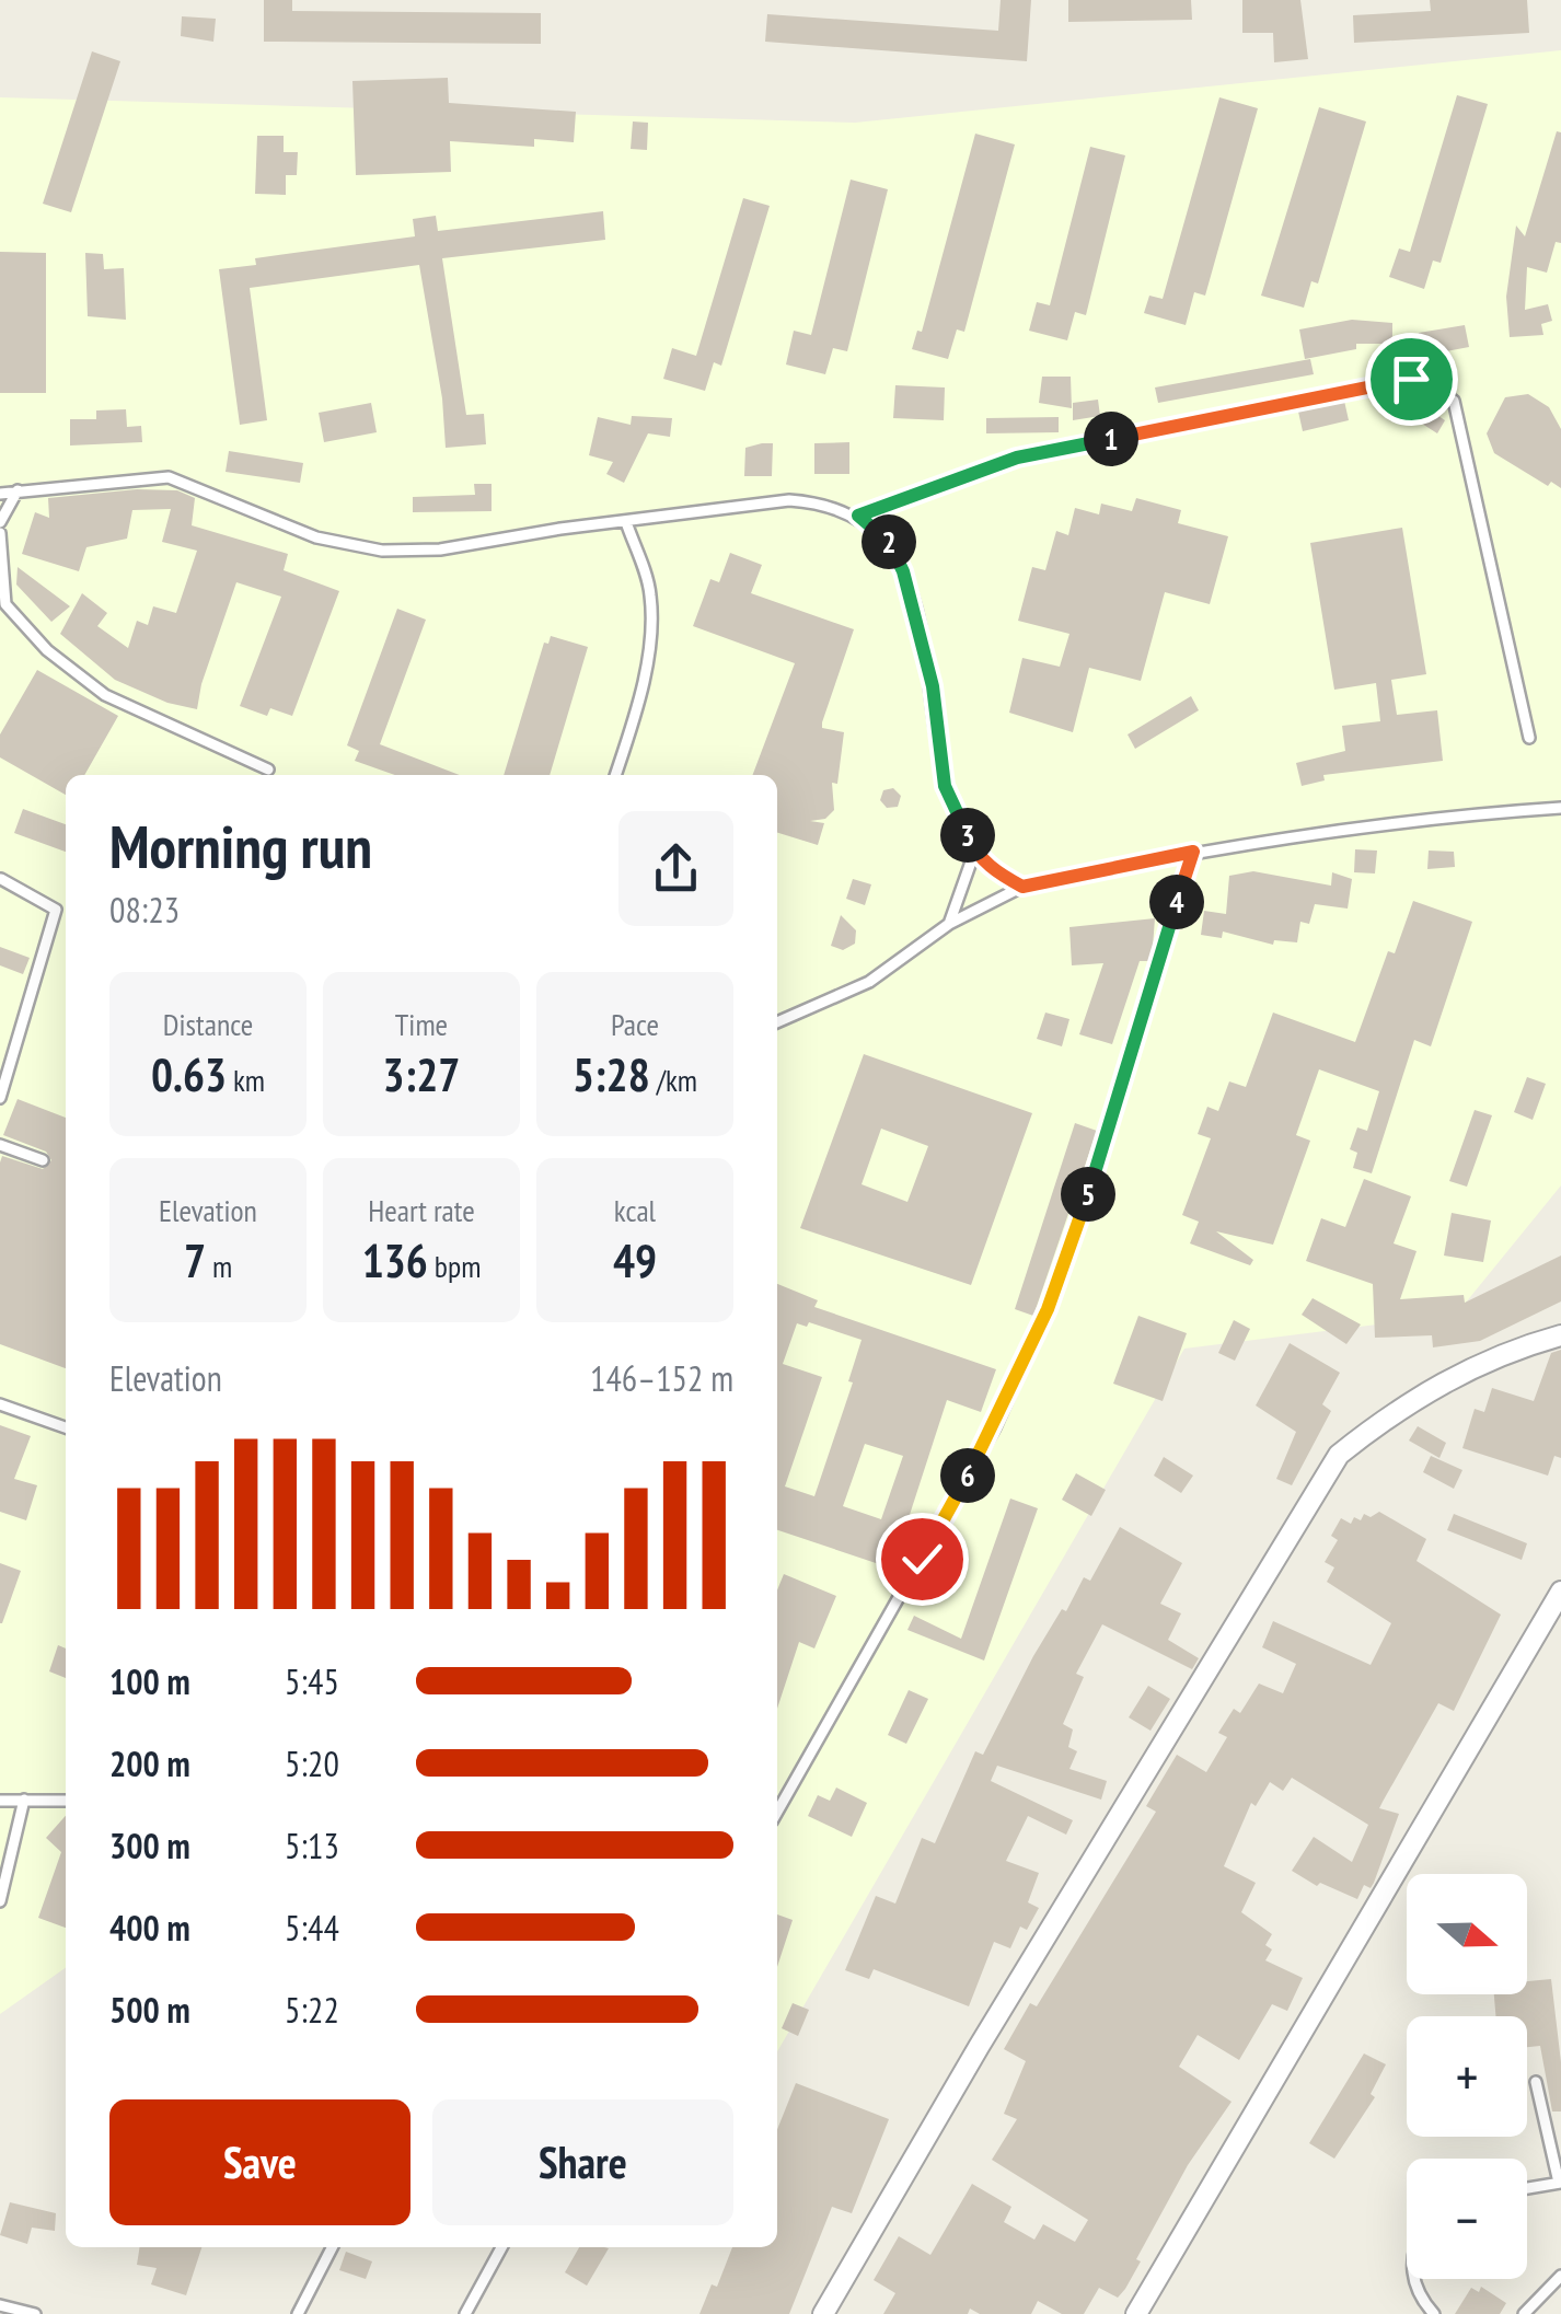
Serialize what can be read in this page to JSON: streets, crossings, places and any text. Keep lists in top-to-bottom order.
{
  "north": "right",
  "page": {
    "pins": [
      "1",
      "2",
      "3",
      "4",
      "5",
      "6"
    ],
    "heading": ["Morning run", "08:23"],
    "stats": [
      ["Distance", "0.63 km"],
      ["Time", "3:27"],
      ["Pace", "5:28 /km"],
      ["Elevation", "7 m"],
      ["Heart rate", "136 bpm"],
      ["kcal", "49"]
    ],
    "chart": ["Elevation", "146–152 m"],
    "list": [
      {
        "name": "100 m",
        "note": "5:45"
      },
      {
        "name": "200 m",
        "note": "5:20"
      },
      {
        "name": "300 m",
        "note": "5:13"
      },
      {
        "name": "400 m",
        "note": "5:44"
      },
      {
        "name": "500 m",
        "note": "5:22"
      }
    ],
    "map_buttons": ["+", "−"],
    "buttons": ["Save", "Share"]
  }
}
